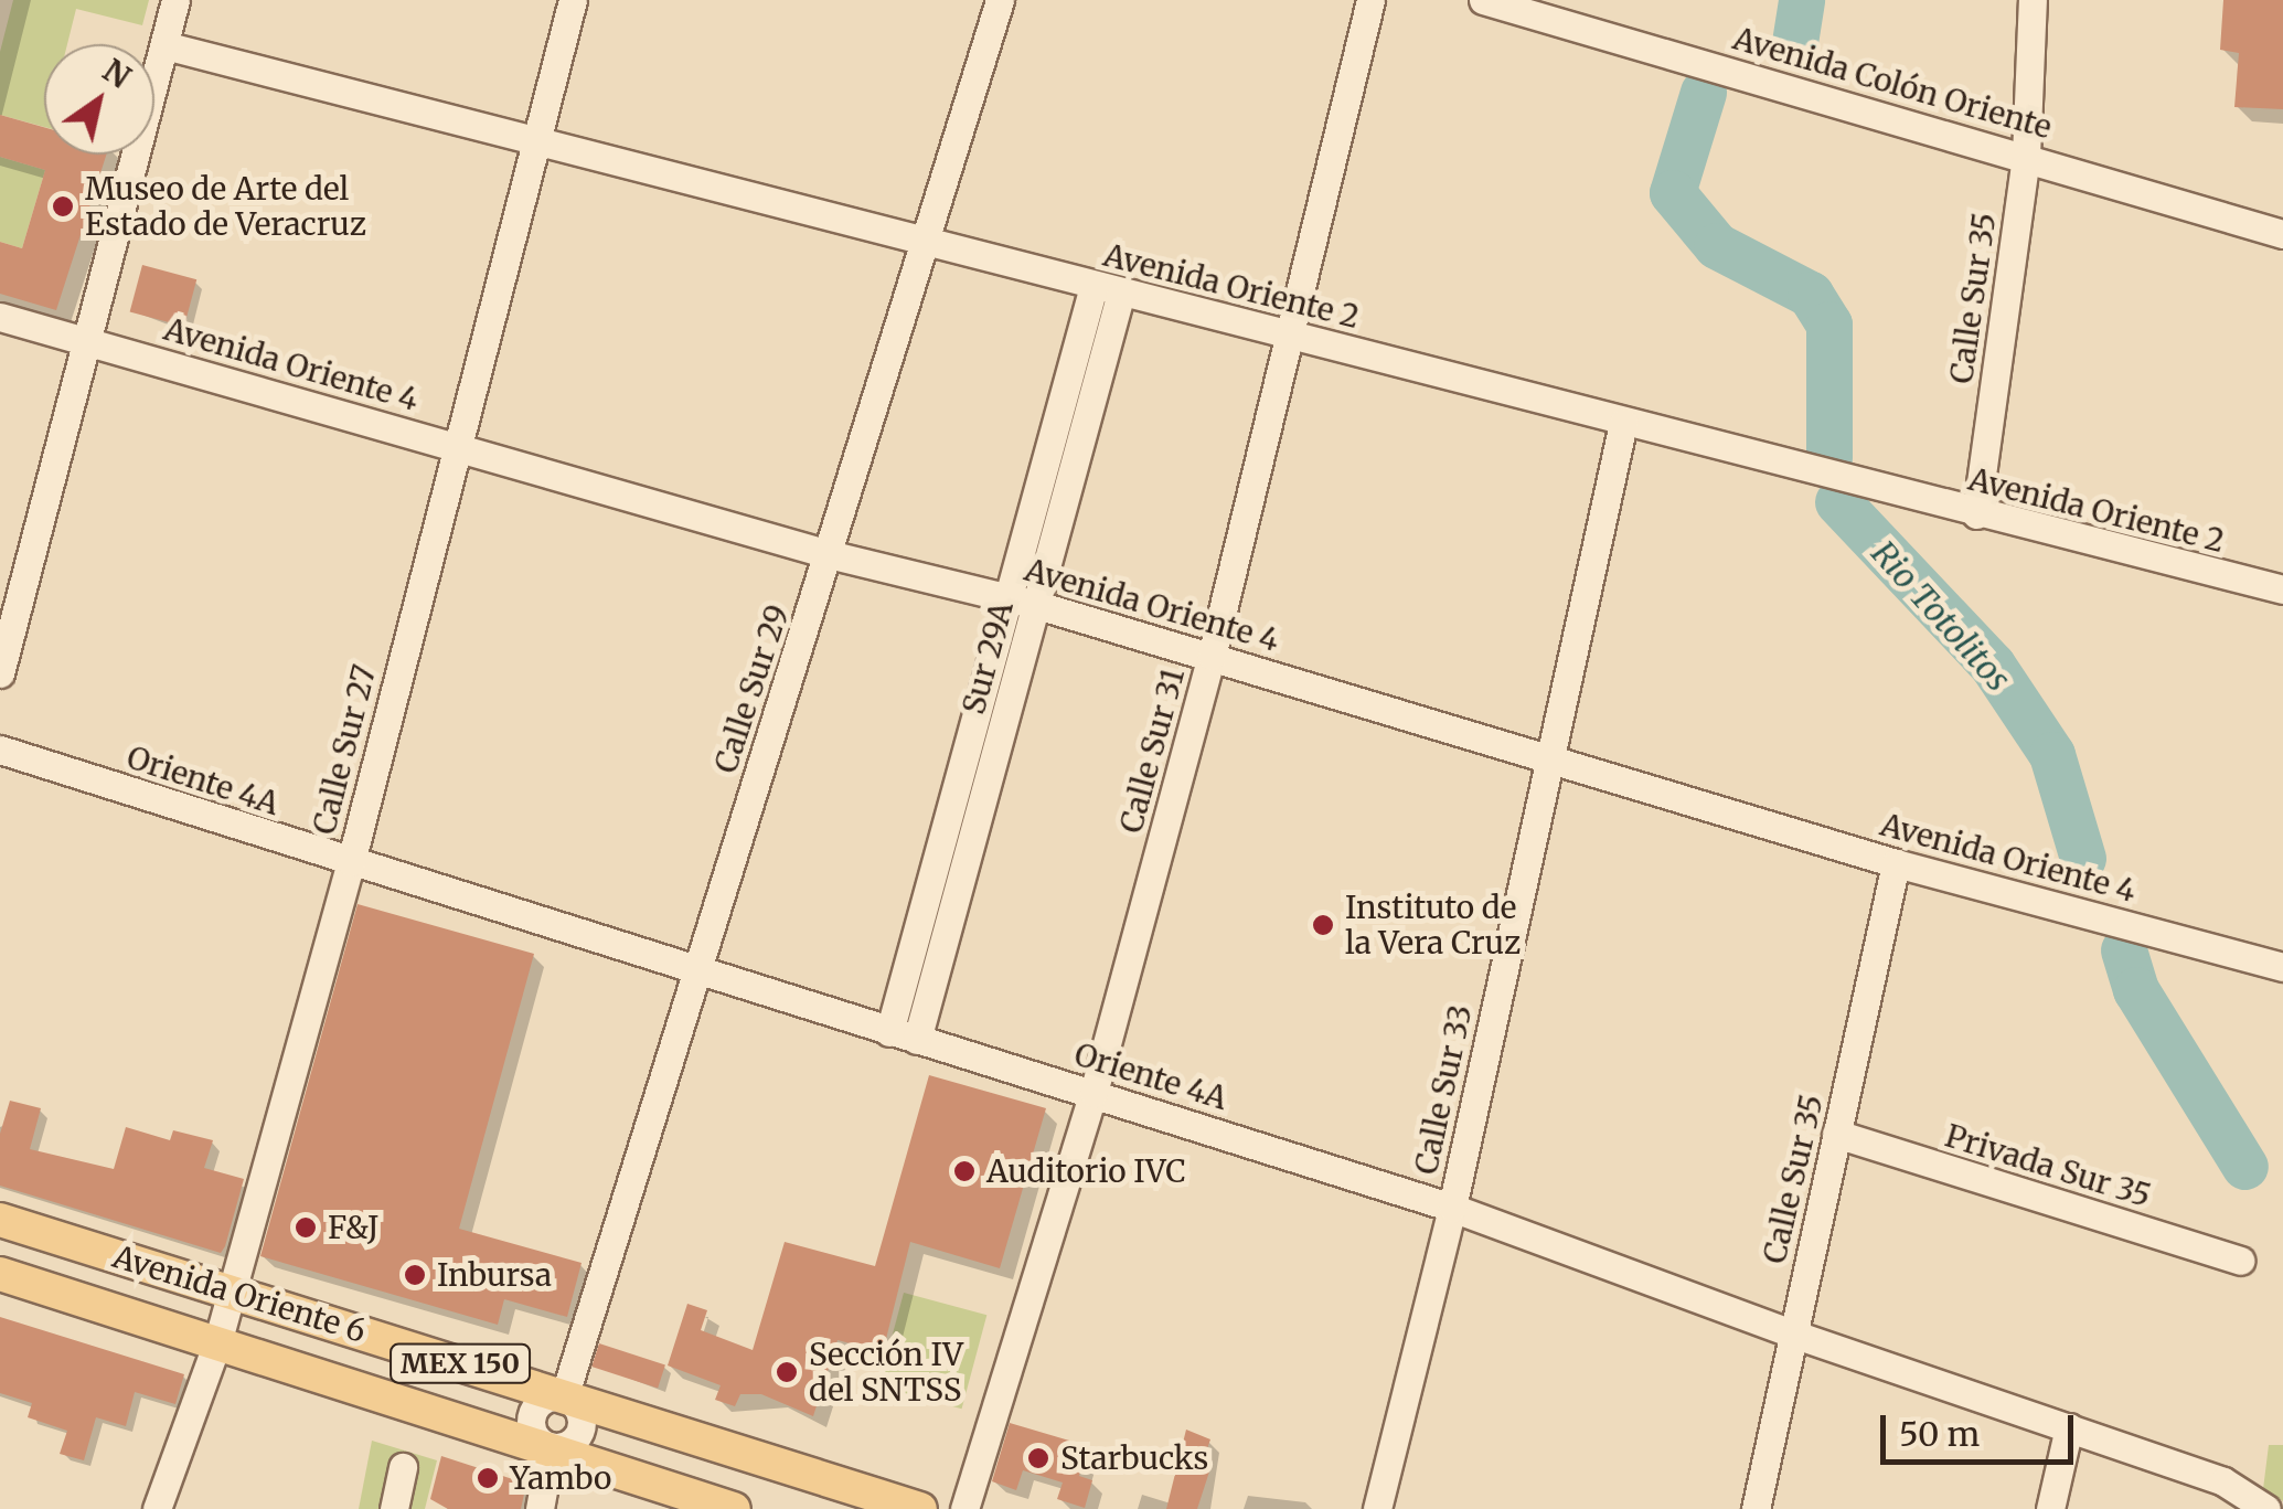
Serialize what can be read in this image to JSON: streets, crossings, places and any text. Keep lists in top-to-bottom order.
{
  "streets": {
    "main road": ["Avenida Oriente 6", "MEX 150"],
    "street": [
      "Avenida Colón Oriente",
      "Avenida Oriente 2",
      "Calle Sur 35",
      "Avenida Oriente 4",
      "Sur 29A",
      "Calle Sur 29",
      "Calle Sur 27",
      "Calle Sur 31",
      "Oriente 4A",
      "Calle Sur 33",
      "Privada Sur 35"
    ]
  },
  "crossings": [
    ["Avenida Colón Oriente", "Calle Sur 35"],
    ["Avenida Oriente 2", "Calle Sur 35"],
    ["Avenida Oriente 2", "Sur 29A"],
    ["Avenida Oriente 2", "Calle Sur 29"],
    ["Avenida Oriente 2", "Calle Sur 27"],
    ["Avenida Oriente 2", "Calle Sur 31"],
    ["Avenida Oriente 2", "Calle Sur 33"],
    ["Calle Sur 35", "Avenida Oriente 4"],
    ["Calle Sur 35", "Oriente 4A"],
    ["Calle Sur 35", "Privada Sur 35"],
    ["Avenida Oriente 4", "Sur 29A"],
    ["Avenida Oriente 4", "Calle Sur 29"],
    ["Avenida Oriente 4", "Calle Sur 27"],
    ["Avenida Oriente 4", "Calle Sur 31"],
    ["Avenida Oriente 4", "Calle Sur 33"],
    ["Sur 29A", "Oriente 4A"],
    ["Calle Sur 29", "Oriente 4A"],
    ["Calle Sur 29", "Avenida Oriente 6"],
    ["Calle Sur 27", "Oriente 4A"],
    ["Calle Sur 27", "Avenida Oriente 6"],
    ["Calle Sur 31", "Oriente 4A"],
    ["Oriente 4A", "Calle Sur 33"]
  ],
  "water": ["Rio Totolitos"],
  "places": [
    "Museo de Arte del Estado de Veracruz",
    "Instituto de la Vera Cruz",
    "Auditorio IVC",
    "F&J",
    "Inbursa",
    "Sección IV del SNTSS",
    "Starbucks",
    "Yambo"
  ],
  "scale_bar": "50 m",
  "north": "top right"
}
